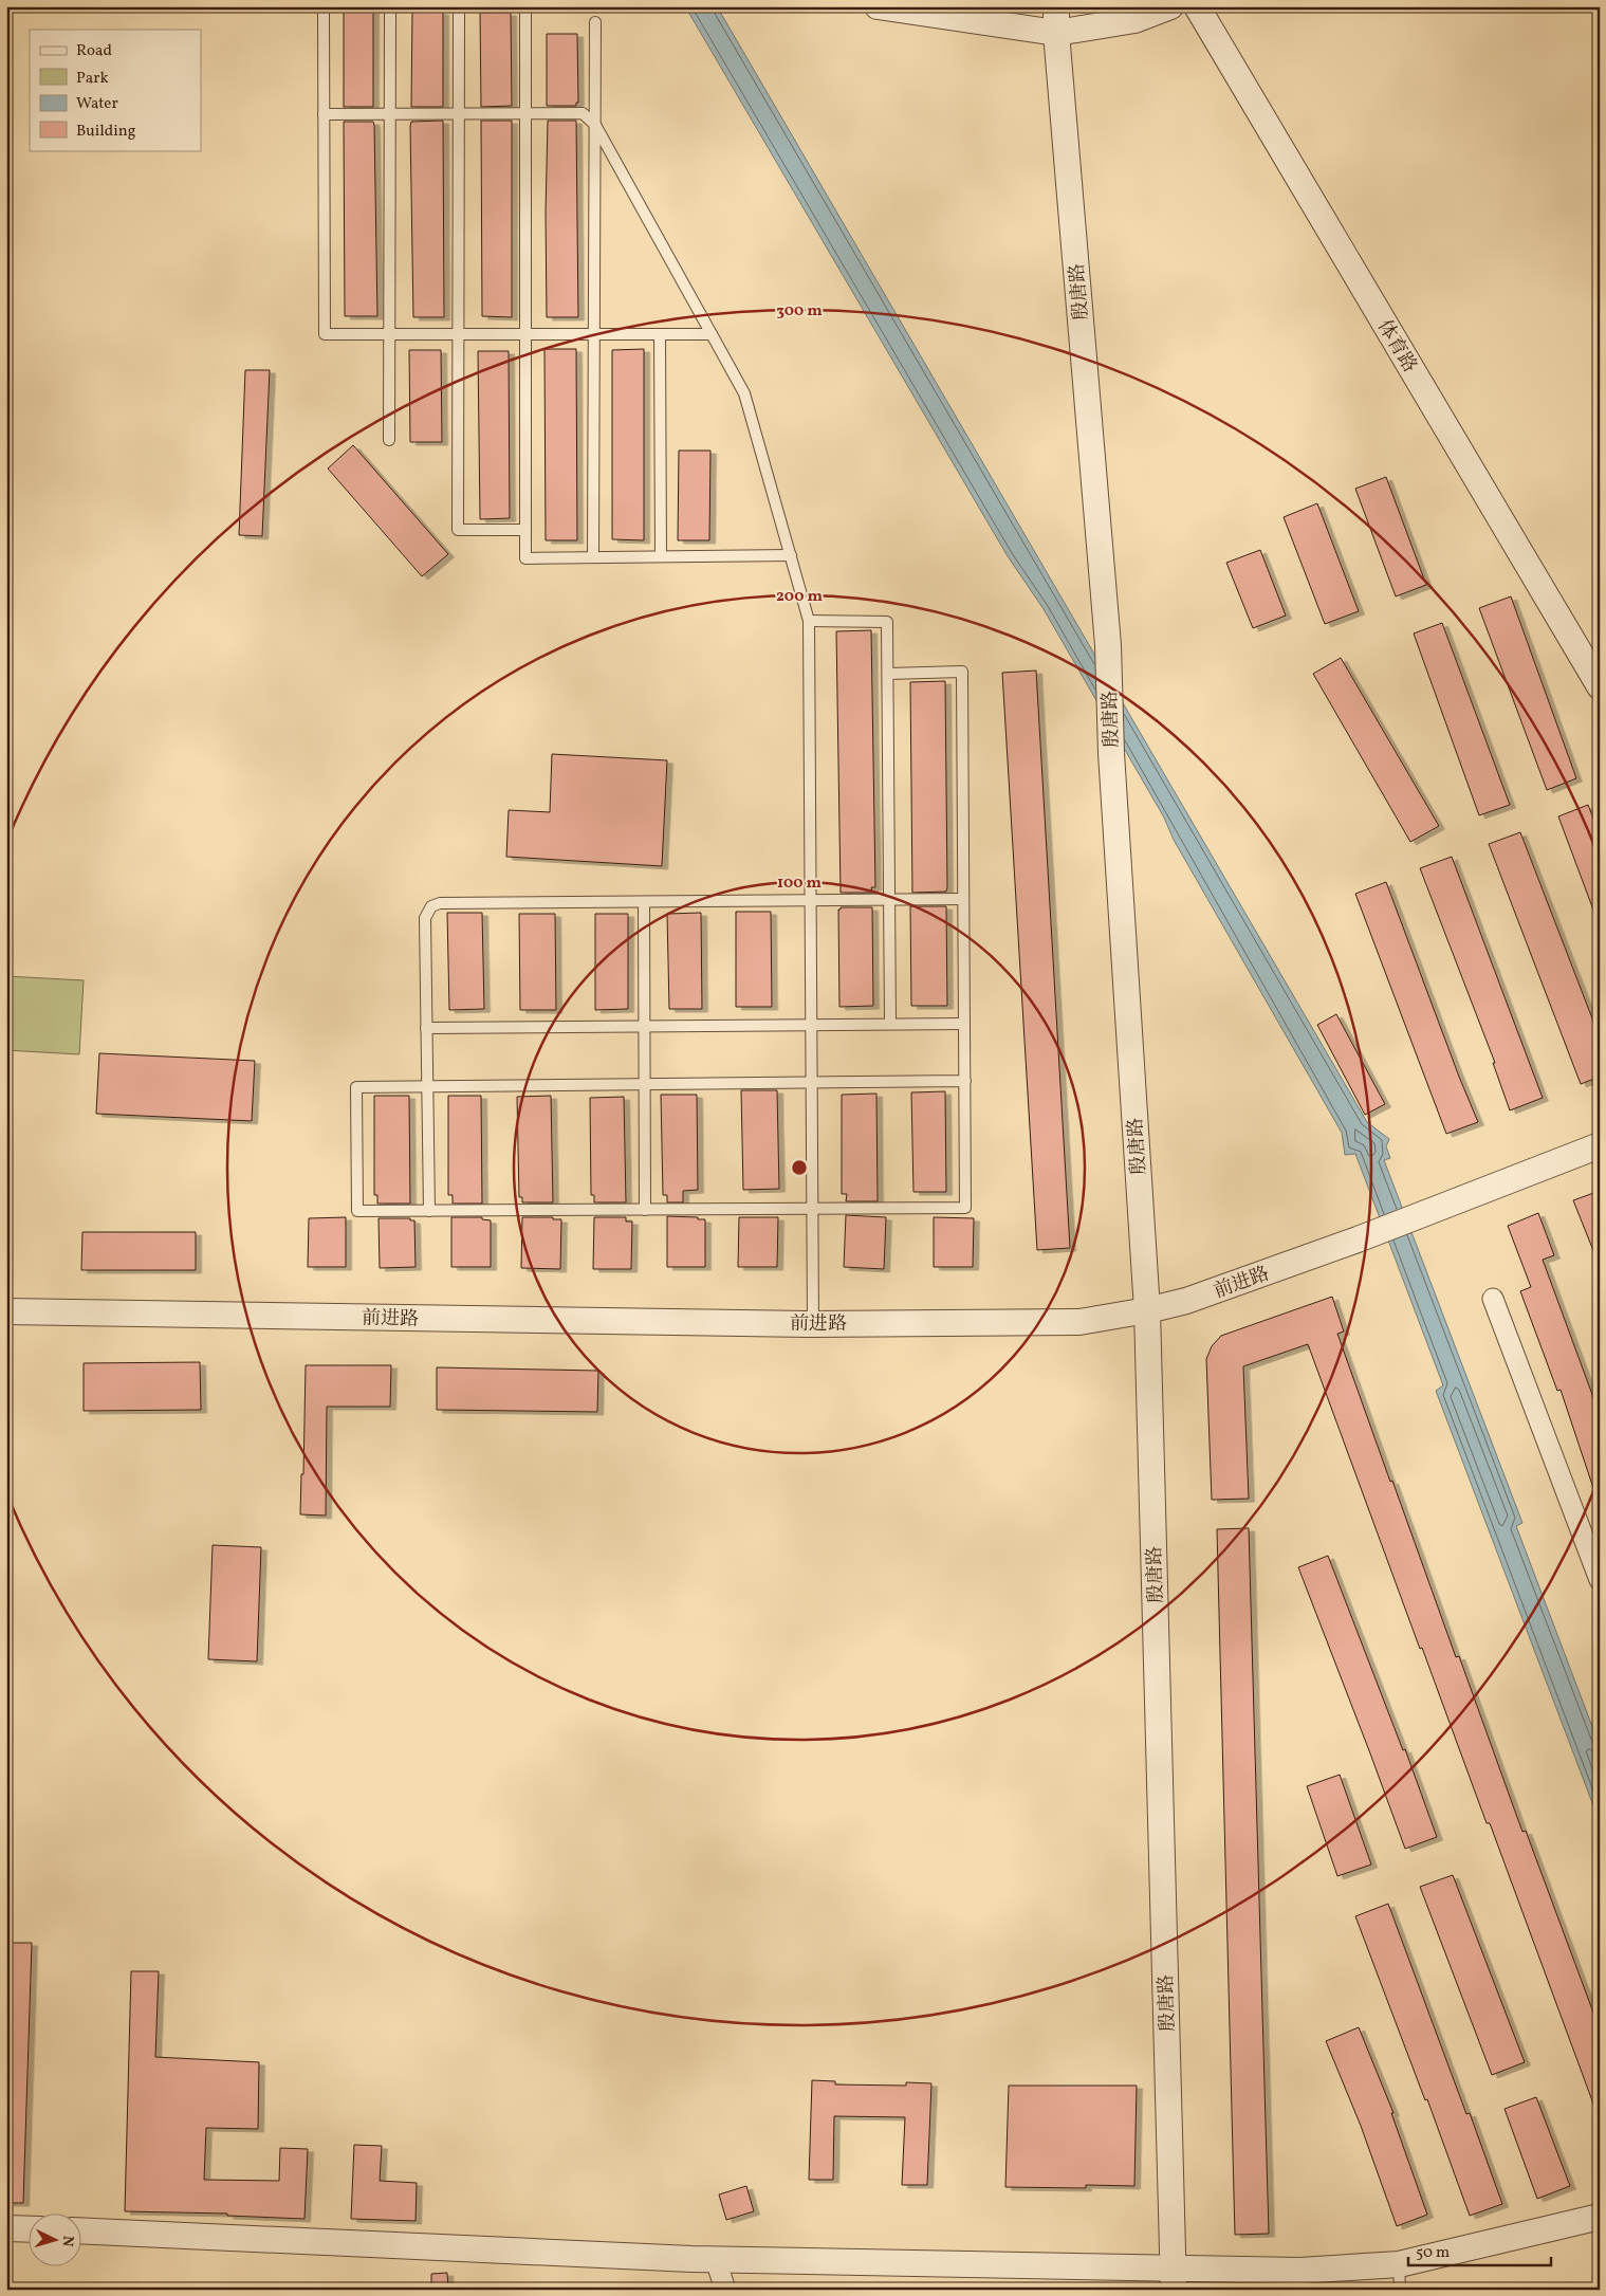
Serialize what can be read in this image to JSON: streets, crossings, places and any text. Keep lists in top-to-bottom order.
{
  "streets": {
    "street": ["殷唐路", "体育路", "前进路"]
  },
  "crossings": [
    ["殷唐路", "前进路"]
  ],
  "legend": [
    "Road",
    "Park",
    "Water",
    "Building"
  ],
  "scale_bar": "50 m",
  "north": "right",
  "rings": ["300 m", "200 m", "100 m"]
}
